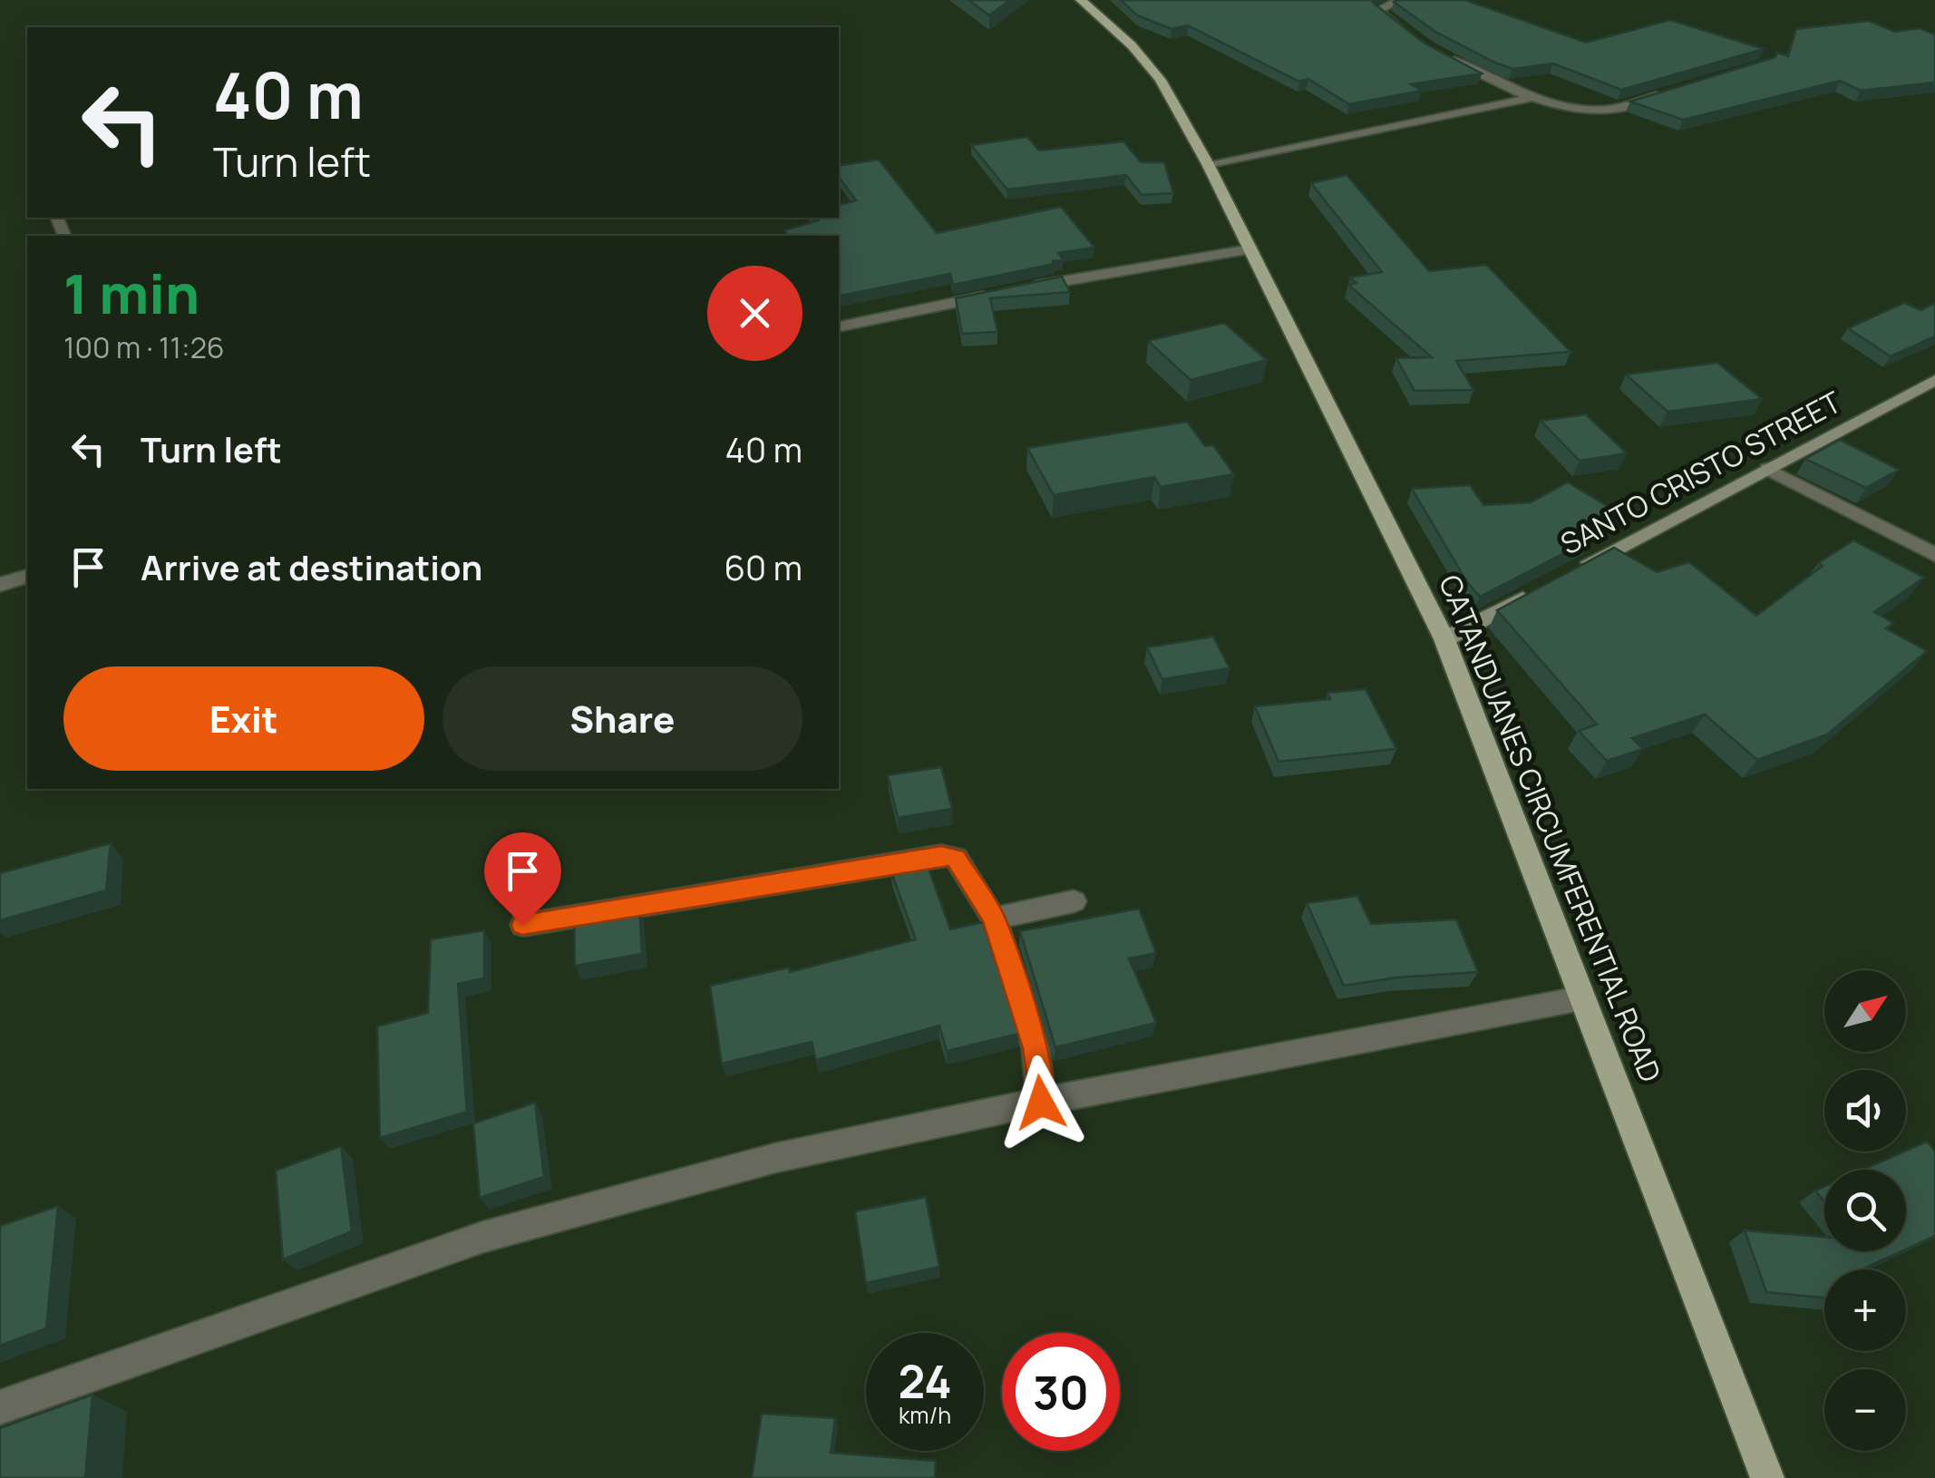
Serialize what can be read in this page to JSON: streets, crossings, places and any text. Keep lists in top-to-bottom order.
{
  "streets": {
    "main road": ["CATANDUANES CIRCUMFERENTIAL ROAD"],
    "street": ["SANTO CRISTO STREET"]
  },
  "north": "top right",
  "page": {
    "turn": ["40 m", "Turn left"],
    "heading": ["1 min", "100 m · 11:26"],
    "list": [
      {
        "name": "Turn left",
        "value": "40 m"
      },
      {
        "name": "Arrive at destination",
        "value": "60 m"
      }
    ],
    "buttons": ["Exit", "Share"],
    "map_buttons": ["+", "−"],
    "speed": "24 km/h",
    "limit": "30"
  }
}
